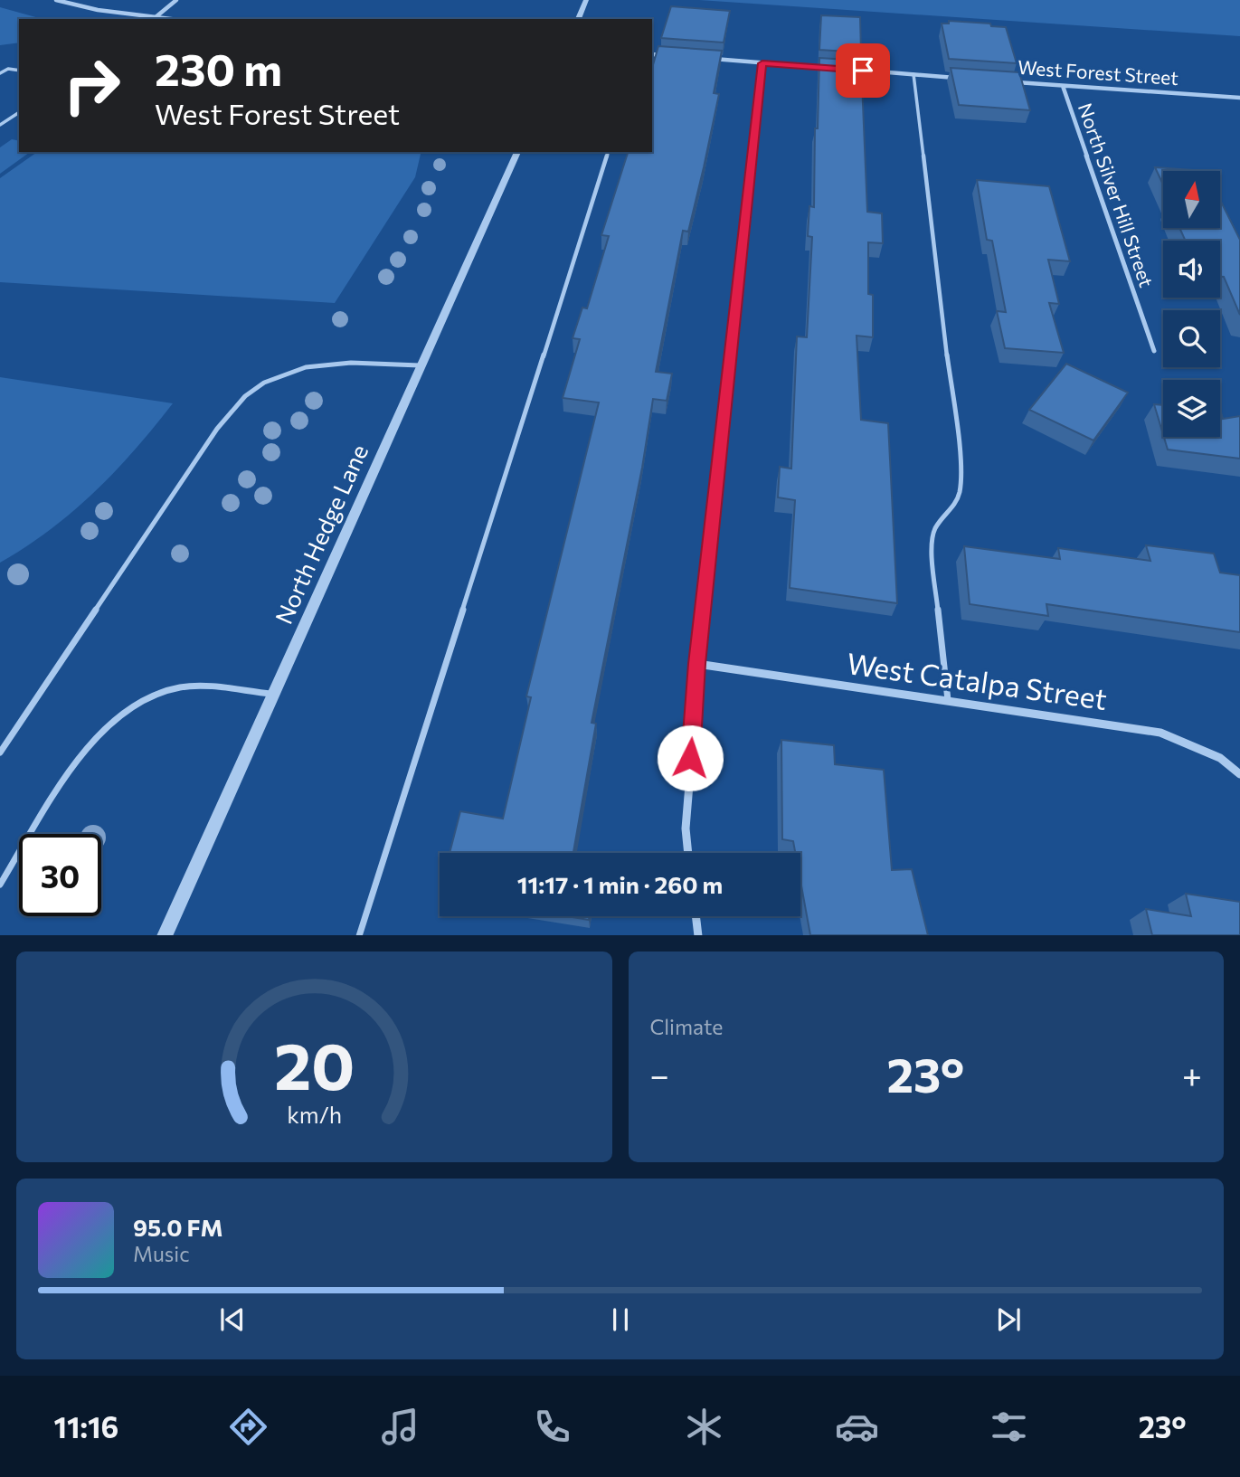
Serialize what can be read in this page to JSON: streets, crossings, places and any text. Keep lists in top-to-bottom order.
{
  "streets": {
    "street": [
      "West Forest Street",
      "North Silver Hill Street",
      "North Hedge Lane",
      "West Catalpa Street"
    ]
  },
  "crossings": [
    ["West Forest Street", "North Silver Hill Street"]
  ],
  "north": "top",
  "page": {
    "turn": ["230 m", "West Forest Street"],
    "limit": "30",
    "trip": "11:17 · 1 min · 260 m",
    "tile": "Climate",
    "heat": ["−", "23°", "+"],
    "song": ["95.0 FM", "Music"],
    "tabs": ["11:16", "23°"],
    "gauge": ["20", "km/h"]
  }
}
